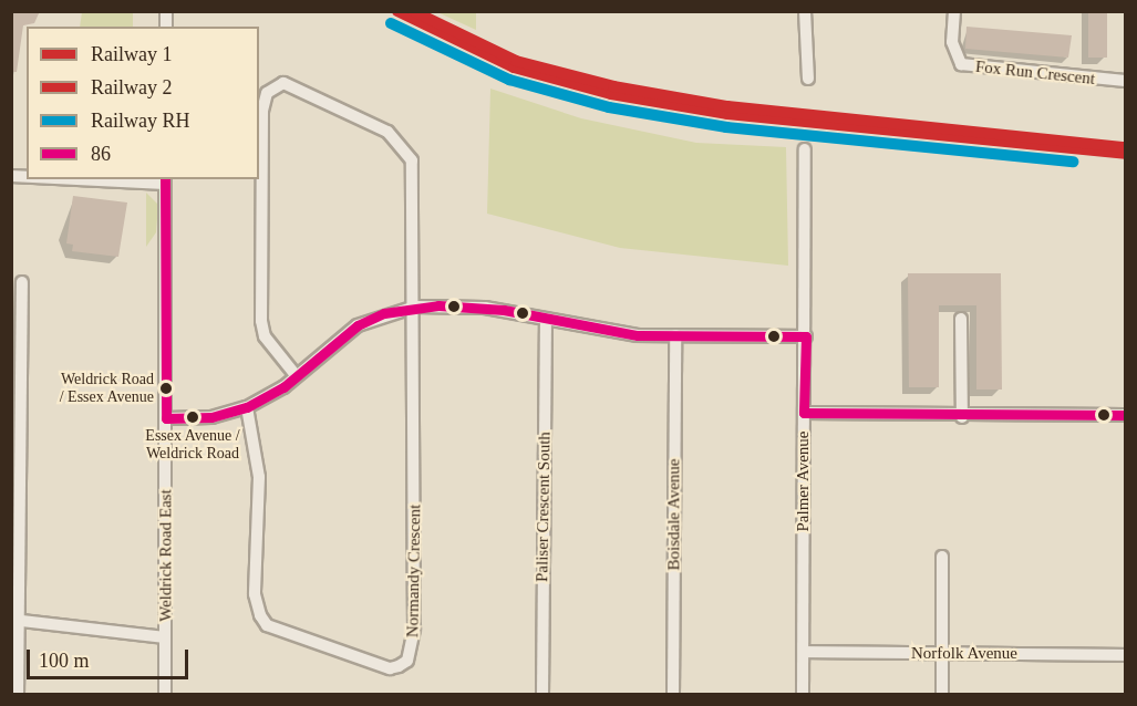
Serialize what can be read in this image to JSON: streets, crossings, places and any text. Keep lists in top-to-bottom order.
{
  "streets": {
    "street": [
      "Fox Run Crescent",
      "Palmer Avenue",
      "Paliser Crescent South",
      "Boisdale Avenue",
      "Weldrick Road East",
      "Normandy Crescent",
      "Norfolk Avenue"
    ]
  },
  "crossings": [
    ["Palmer Avenue", "Norfolk Avenue"]
  ],
  "places": ["Weldrick Road / Essex Avenue", "Essex Avenue / Weldrick Road"],
  "lines": [
    "rail line 1",
    "rail line 2",
    "rail line RH",
    "transit line 86"
  ],
  "legend": [
    "Railway 1",
    "Railway 2",
    "Railway RH",
    "86"
  ],
  "scale_bar": "100 m"
}
